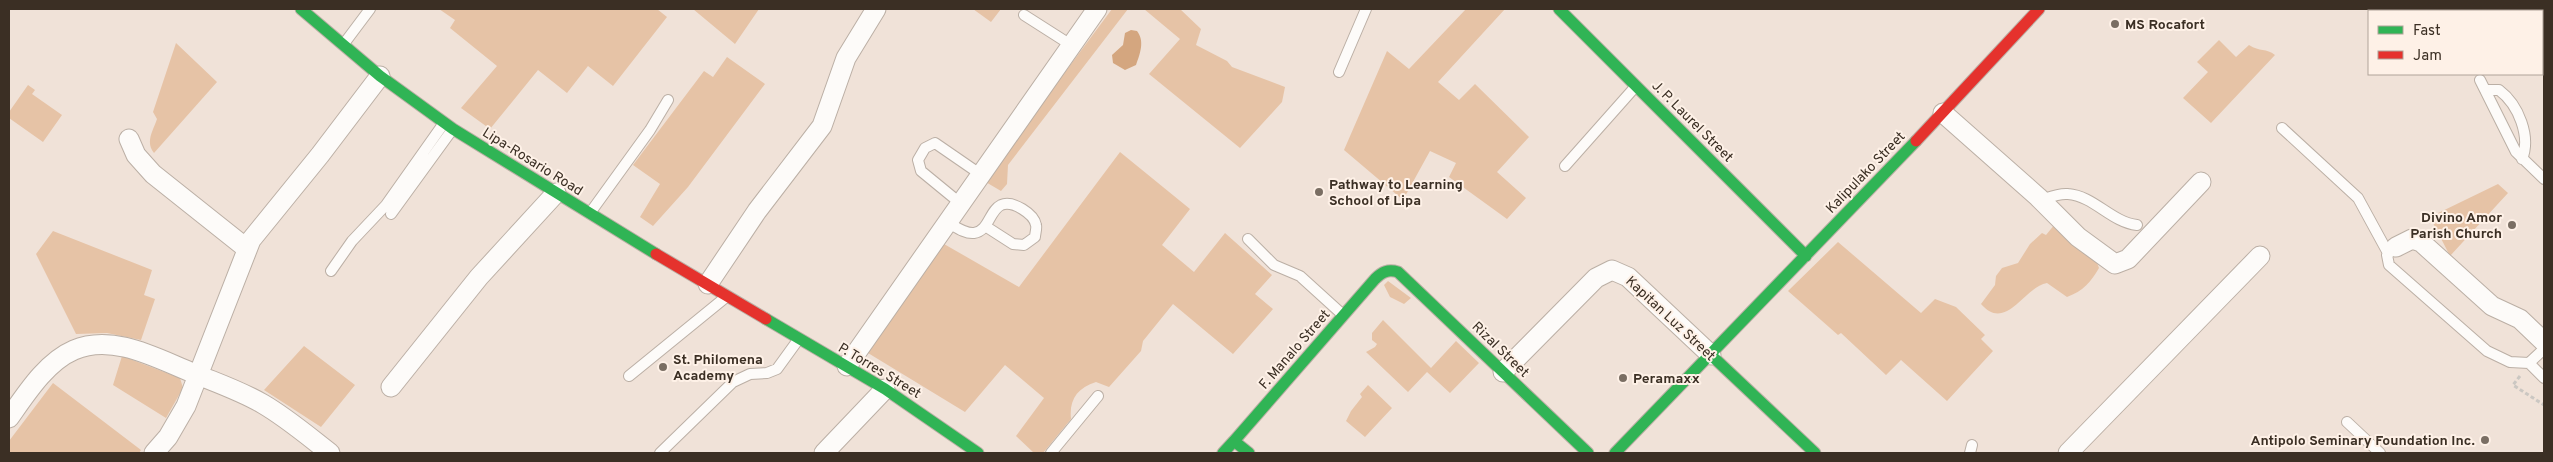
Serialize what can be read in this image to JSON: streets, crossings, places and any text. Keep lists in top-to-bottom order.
{
  "streets": {
    "street": [
      "J. P. Laurel Street",
      "Lipa-Rosario Road",
      "Kalipulako Street",
      "Kapitan Luz Street",
      "F. Manalo Street",
      "Rizal Street",
      "P. Torres Street"
    ]
  },
  "crossings": [
    ["J. P. Laurel Street", "Kalipulako Street"],
    ["Lipa-Rosario Road", "P. Torres Street"],
    ["Kalipulako Street", "Kapitan Luz Street"],
    ["Kapitan Luz Street", "Rizal Street"],
    ["F. Manalo Street", "Rizal Street"]
  ],
  "places": [
    "MS Rocafort",
    "Pathway to Learning School of Lipa",
    "Divino Amor Parish Church",
    "St. Philomena Academy",
    "Peramaxx",
    "Antipolo Seminary Foundation Inc."
  ],
  "legend": ["Fast", "Jam"]
}
